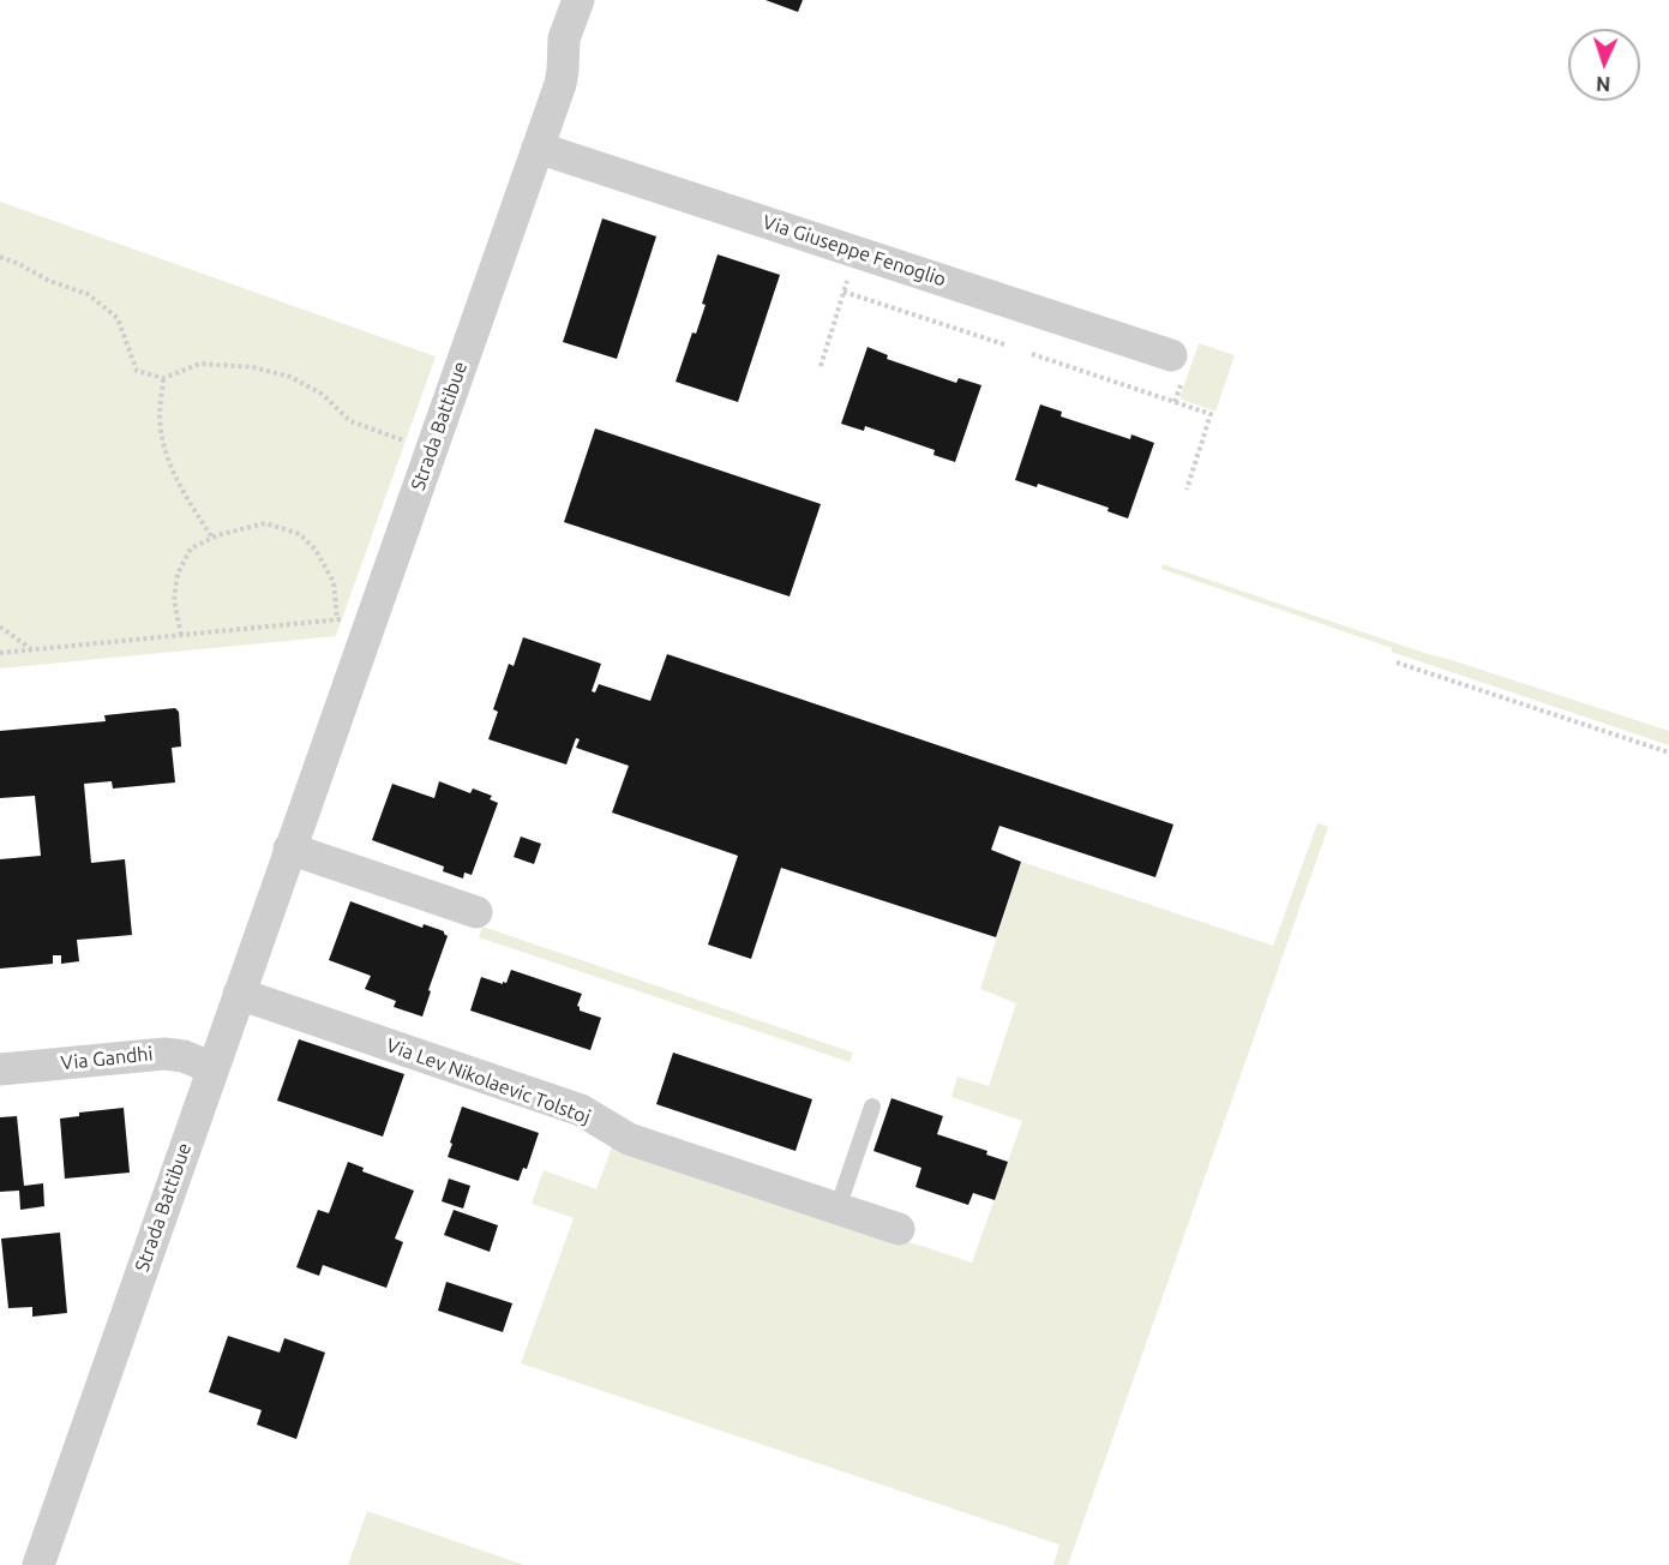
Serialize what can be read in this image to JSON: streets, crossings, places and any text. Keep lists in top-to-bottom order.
{
  "streets": {
    "street": [
      "Via Giuseppe Fenoglio",
      "Strada Battibue",
      "Via Gandhi",
      "Via Lev Nikolaevic Tolstoj"
    ]
  },
  "crossings": [
    ["Via Giuseppe Fenoglio", "Strada Battibue"],
    ["Strada Battibue", "Via Gandhi"],
    ["Strada Battibue", "Via Lev Nikolaevic Tolstoj"]
  ],
  "north": "bottom"
}
